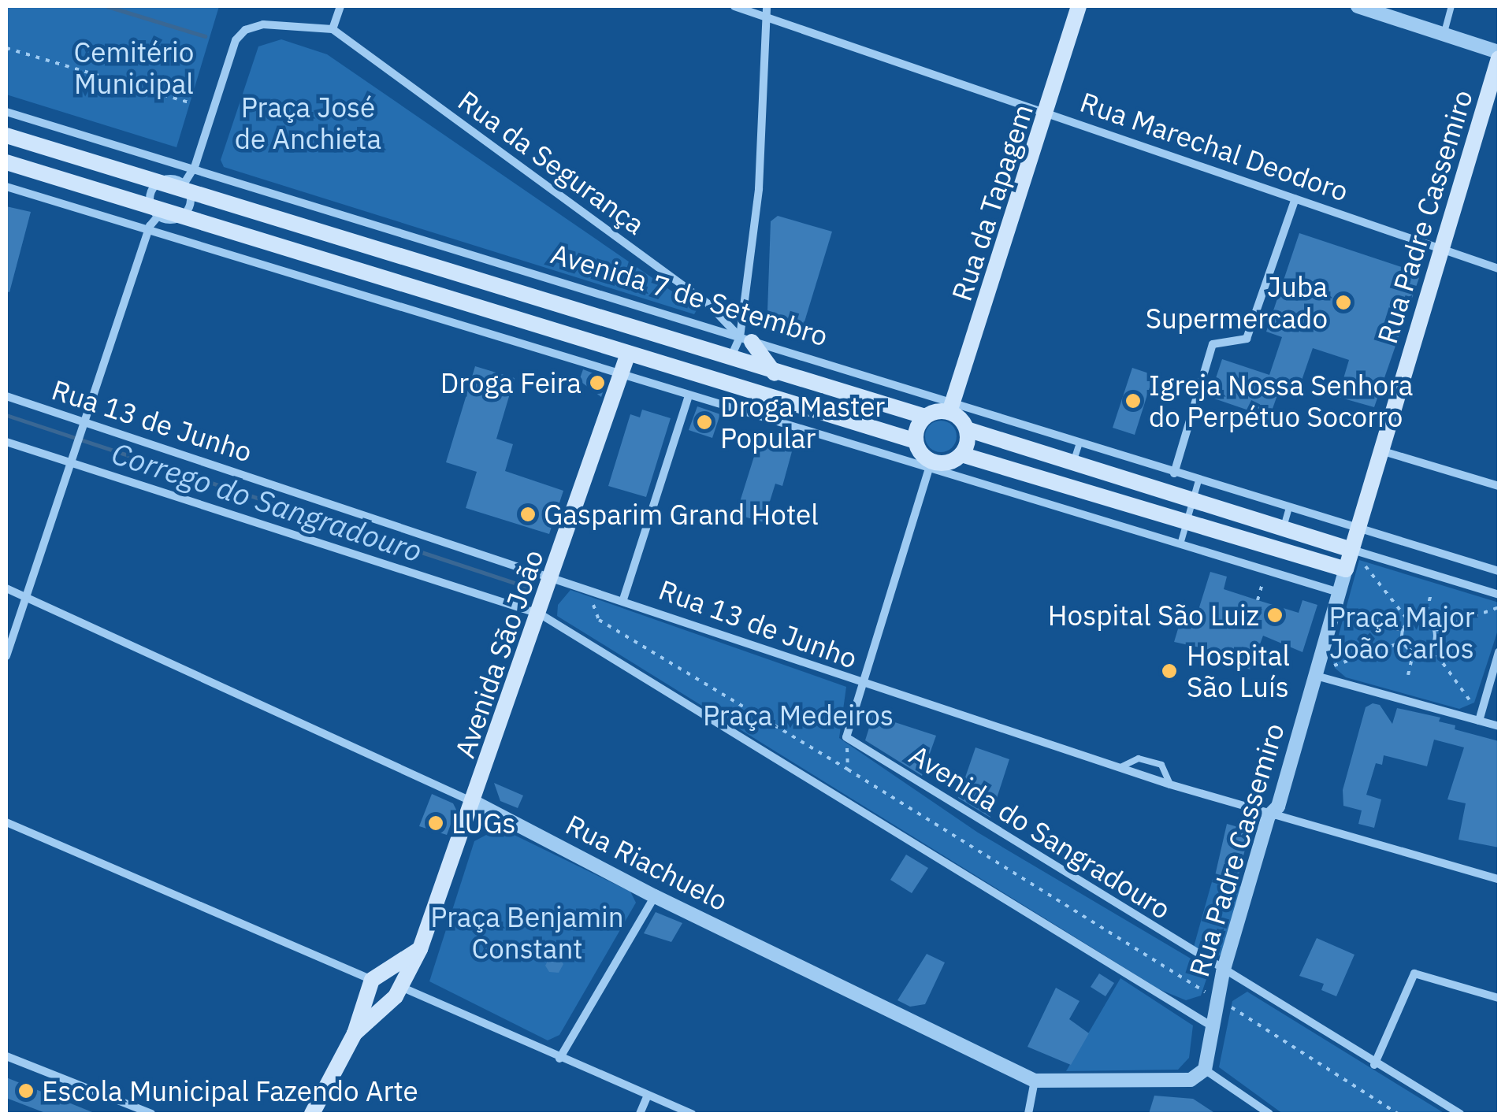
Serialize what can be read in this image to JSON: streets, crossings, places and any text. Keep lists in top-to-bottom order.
{
  "streets": {
    "main road": [
      "Rua da Tapagem",
      "Rua Padre Cassemiro",
      "Avenida 7 de Setembro",
      "Avenida São João"
    ],
    "street": [
      "Rua Marechal Deodoro",
      "Rua da Segurança",
      "Rua 13 de Junho",
      "Avenida do Sangradouro",
      "Rua Riachuelo"
    ]
  },
  "crossings": [
    ["Rua Marechal Deodoro", "Rua da Tapagem"],
    ["Rua Marechal Deodoro", "Rua Padre Cassemiro"],
    ["Rua da Segurança", "Avenida 7 de Setembro"],
    ["Rua da Tapagem", "Avenida 7 de Setembro"],
    ["Rua Padre Cassemiro", "Avenida 7 de Setembro"],
    ["Rua Padre Cassemiro", "Rua 13 de Junho"],
    ["Rua Padre Cassemiro", "Avenida do Sangradouro"],
    ["Rua Padre Cassemiro", "Rua Riachuelo"],
    ["Rua 13 de Junho", "Avenida São João"],
    ["Avenida São João", "Rua Riachuelo"]
  ],
  "water": ["Corrego do Sangradouro"],
  "parks": [
    "Cemitério Municipal",
    "Praça José de Anchieta",
    "Praça Major João Carlos",
    "Praça Medeiros",
    "Praça Benjamin Constant"
  ],
  "places": [
    "Juba Supermercado",
    "Droga Feira",
    "Igreja Nossa Senhora do Perpétuo Socorro",
    "Droga Master Popular",
    "Gasparim Grand Hotel",
    "Hospital São Luiz",
    "Hospital São Luís",
    "LUGs",
    "Escola Municipal Fazendo Arte"
  ]
}
